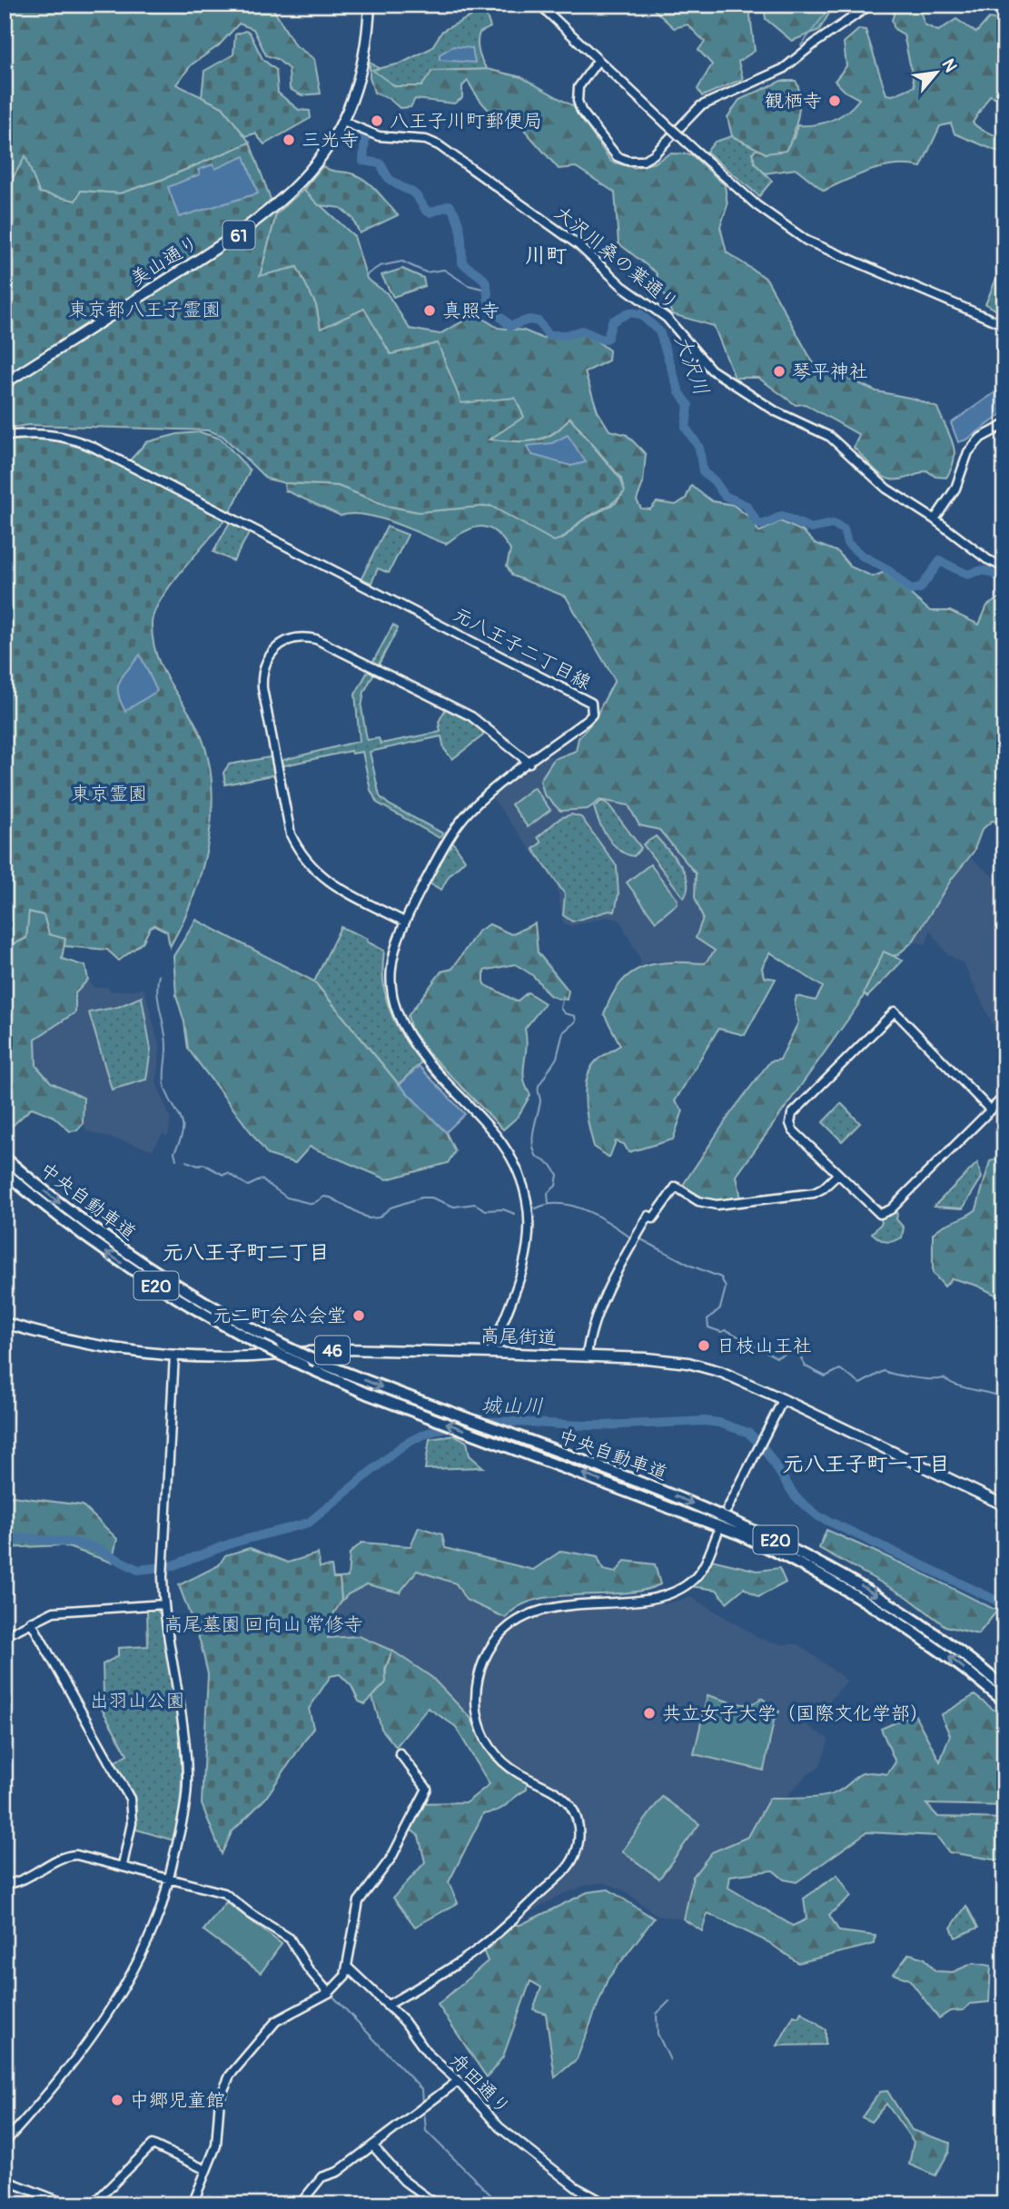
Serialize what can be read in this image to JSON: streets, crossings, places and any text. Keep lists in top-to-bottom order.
{
  "streets": {
    "highway": ["中央自動車道", "E20"],
    "main road": [
      "61",
      "美山通り",
      "高尾街道",
      "46"
    ],
    "street": ["大沢川桑の葉通り", "元八王子二丁目線", "舟田通り"]
  },
  "crossings": [
    ["大沢川桑の葉通り", "美山通り"],
    ["元八王子二丁目線", "高尾街道"]
  ],
  "districts": ["川町", "元八王子町二丁目", "元八王子町一丁目"],
  "water": ["大沢川", "城山川"],
  "parks": [
    "東京都八王子霊園",
    "東京霊園",
    "高尾墓園 回向山 常修寺",
    "出羽山公園"
  ],
  "places": [
    "観栖寺",
    "八王子川町郵便局",
    "三光寺",
    "真照寺",
    "琴平神社",
    "元二町会公会堂",
    "日枝山王社",
    "共立女子大学（国際文化学部）",
    "中郷児童館"
  ],
  "north": "top right"
}
